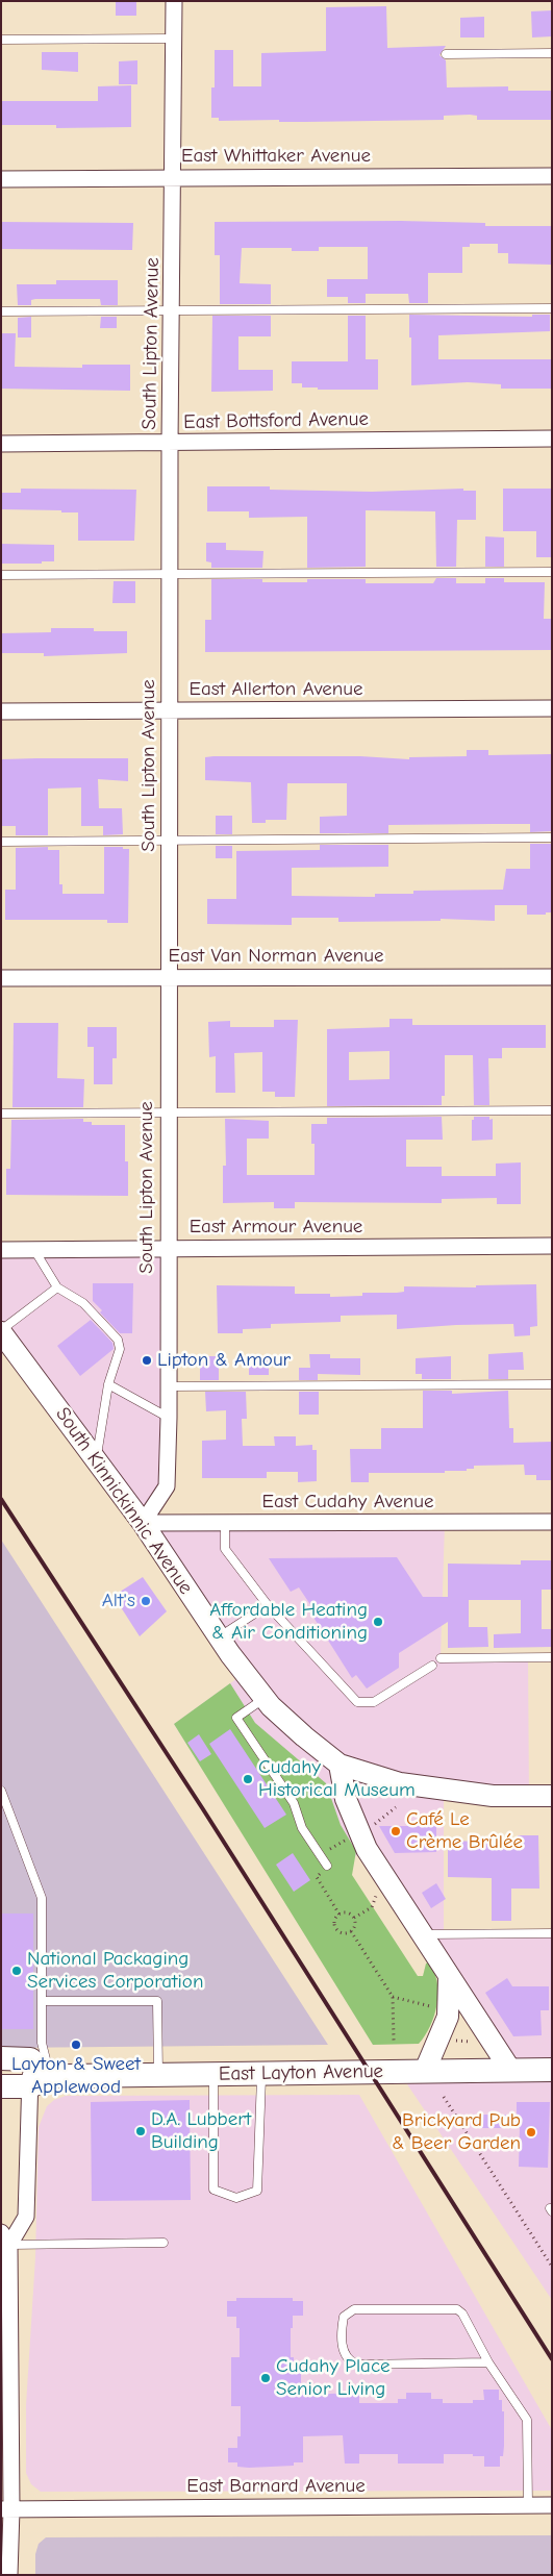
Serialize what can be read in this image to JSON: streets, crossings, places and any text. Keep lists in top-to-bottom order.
{
  "streets": {
    "main road": ["East Layton Avenue"],
    "street": [
      "East Whittaker Avenue",
      "South Lipton Avenue",
      "East Bottsford Avenue",
      "East Allerton Avenue",
      "East Van Norman Avenue",
      "East Armour Avenue",
      "South Kinnickinnic Avenue",
      "East Cudahy Avenue",
      "East Barnard Avenue"
    ]
  },
  "crossings": [
    ["East Whittaker Avenue", "South Lipton Avenue"],
    ["South Lipton Avenue", "East Bottsford Avenue"],
    ["South Lipton Avenue", "East Allerton Avenue"],
    ["South Lipton Avenue", "East Van Norman Avenue"],
    ["South Lipton Avenue", "East Armour Avenue"],
    ["South Lipton Avenue", "South Kinnickinnic Avenue"],
    ["South Lipton Avenue", "East Cudahy Avenue"],
    ["South Kinnickinnic Avenue", "East Cudahy Avenue"]
  ],
  "places": [
    "Lipton & Amour",
    "Alt's",
    "Affordable Heating & Air Conditioning",
    "Cudahy Historical Museum",
    "Café Le Crème Brûlée",
    "National Packaging Services Corporation",
    "Layton & Sweet Applewood",
    "D.A. Lubbert Building",
    "Brickyard Pub & Beer Garden",
    "Cudahy Place Senior Living"
  ]
}
